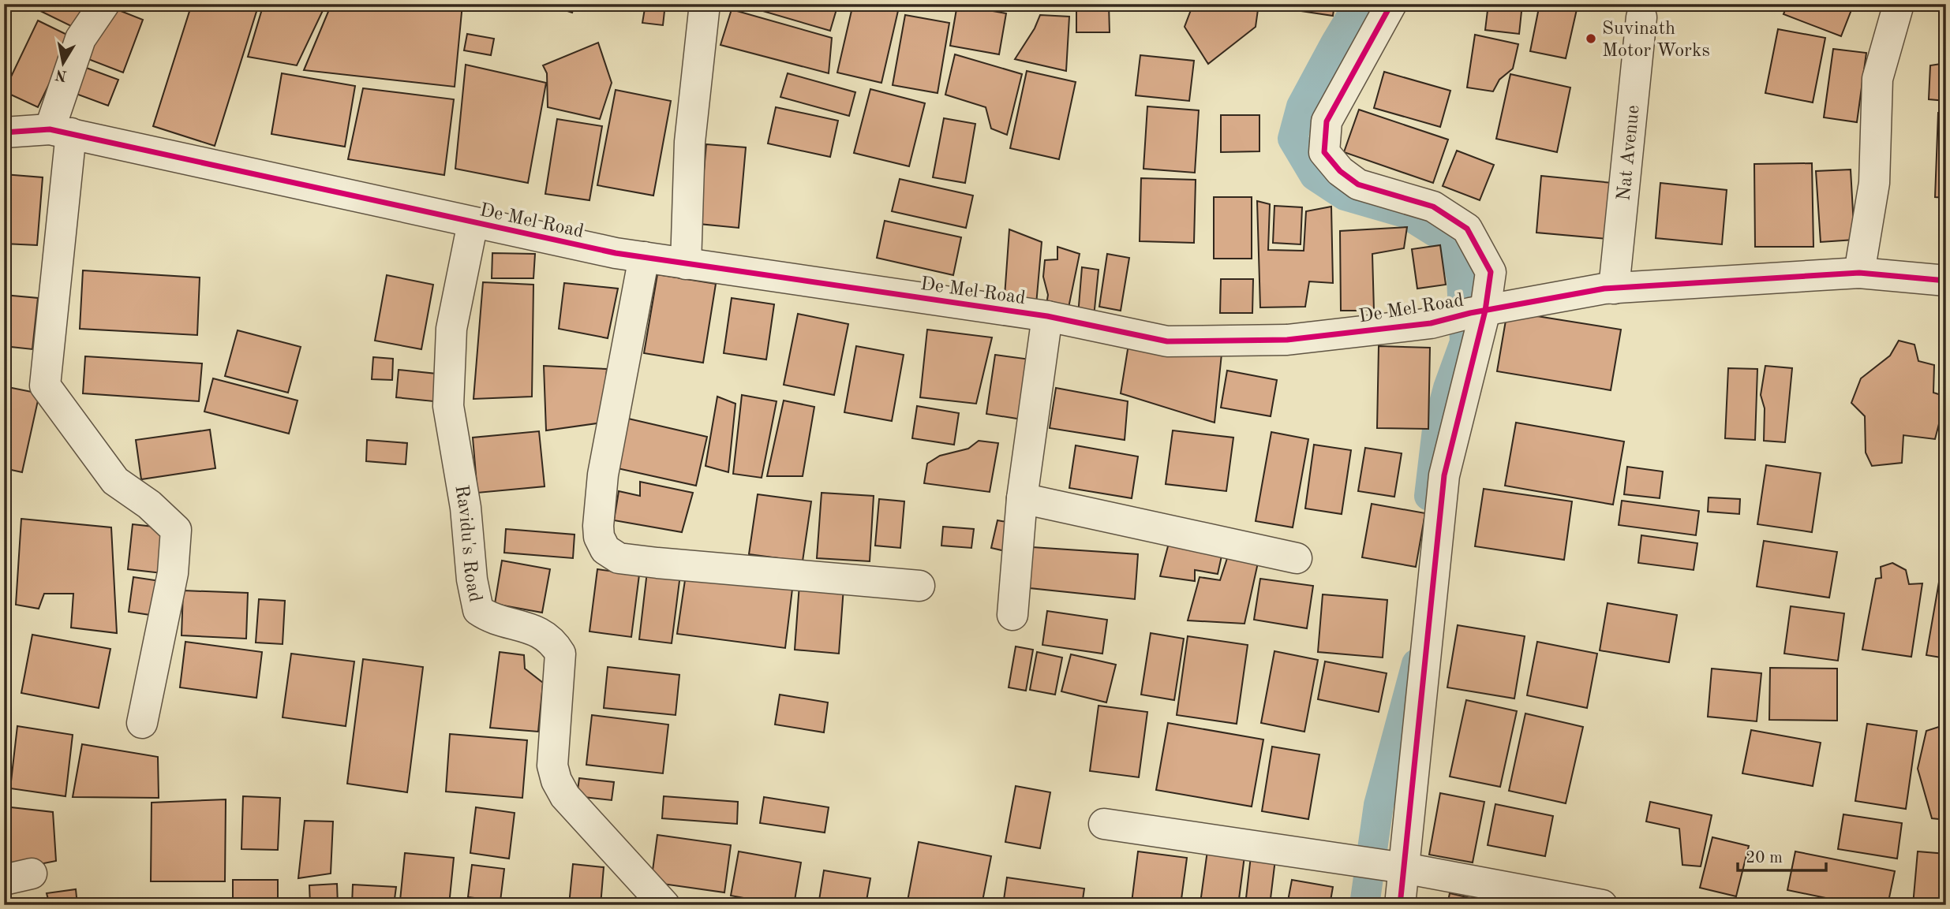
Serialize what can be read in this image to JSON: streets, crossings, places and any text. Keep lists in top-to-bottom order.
{
  "streets": {
    "street": ["Nat Avenue", "De Mel Road", "Ravidu's Road"]
  },
  "crossings": [
    ["Nat Avenue", "De Mel Road"],
    ["De Mel Road", "Ravidu's Road"]
  ],
  "places": ["Suvinath Motor Works"],
  "scale_bar": "20 m",
  "north": "bottom"
}
